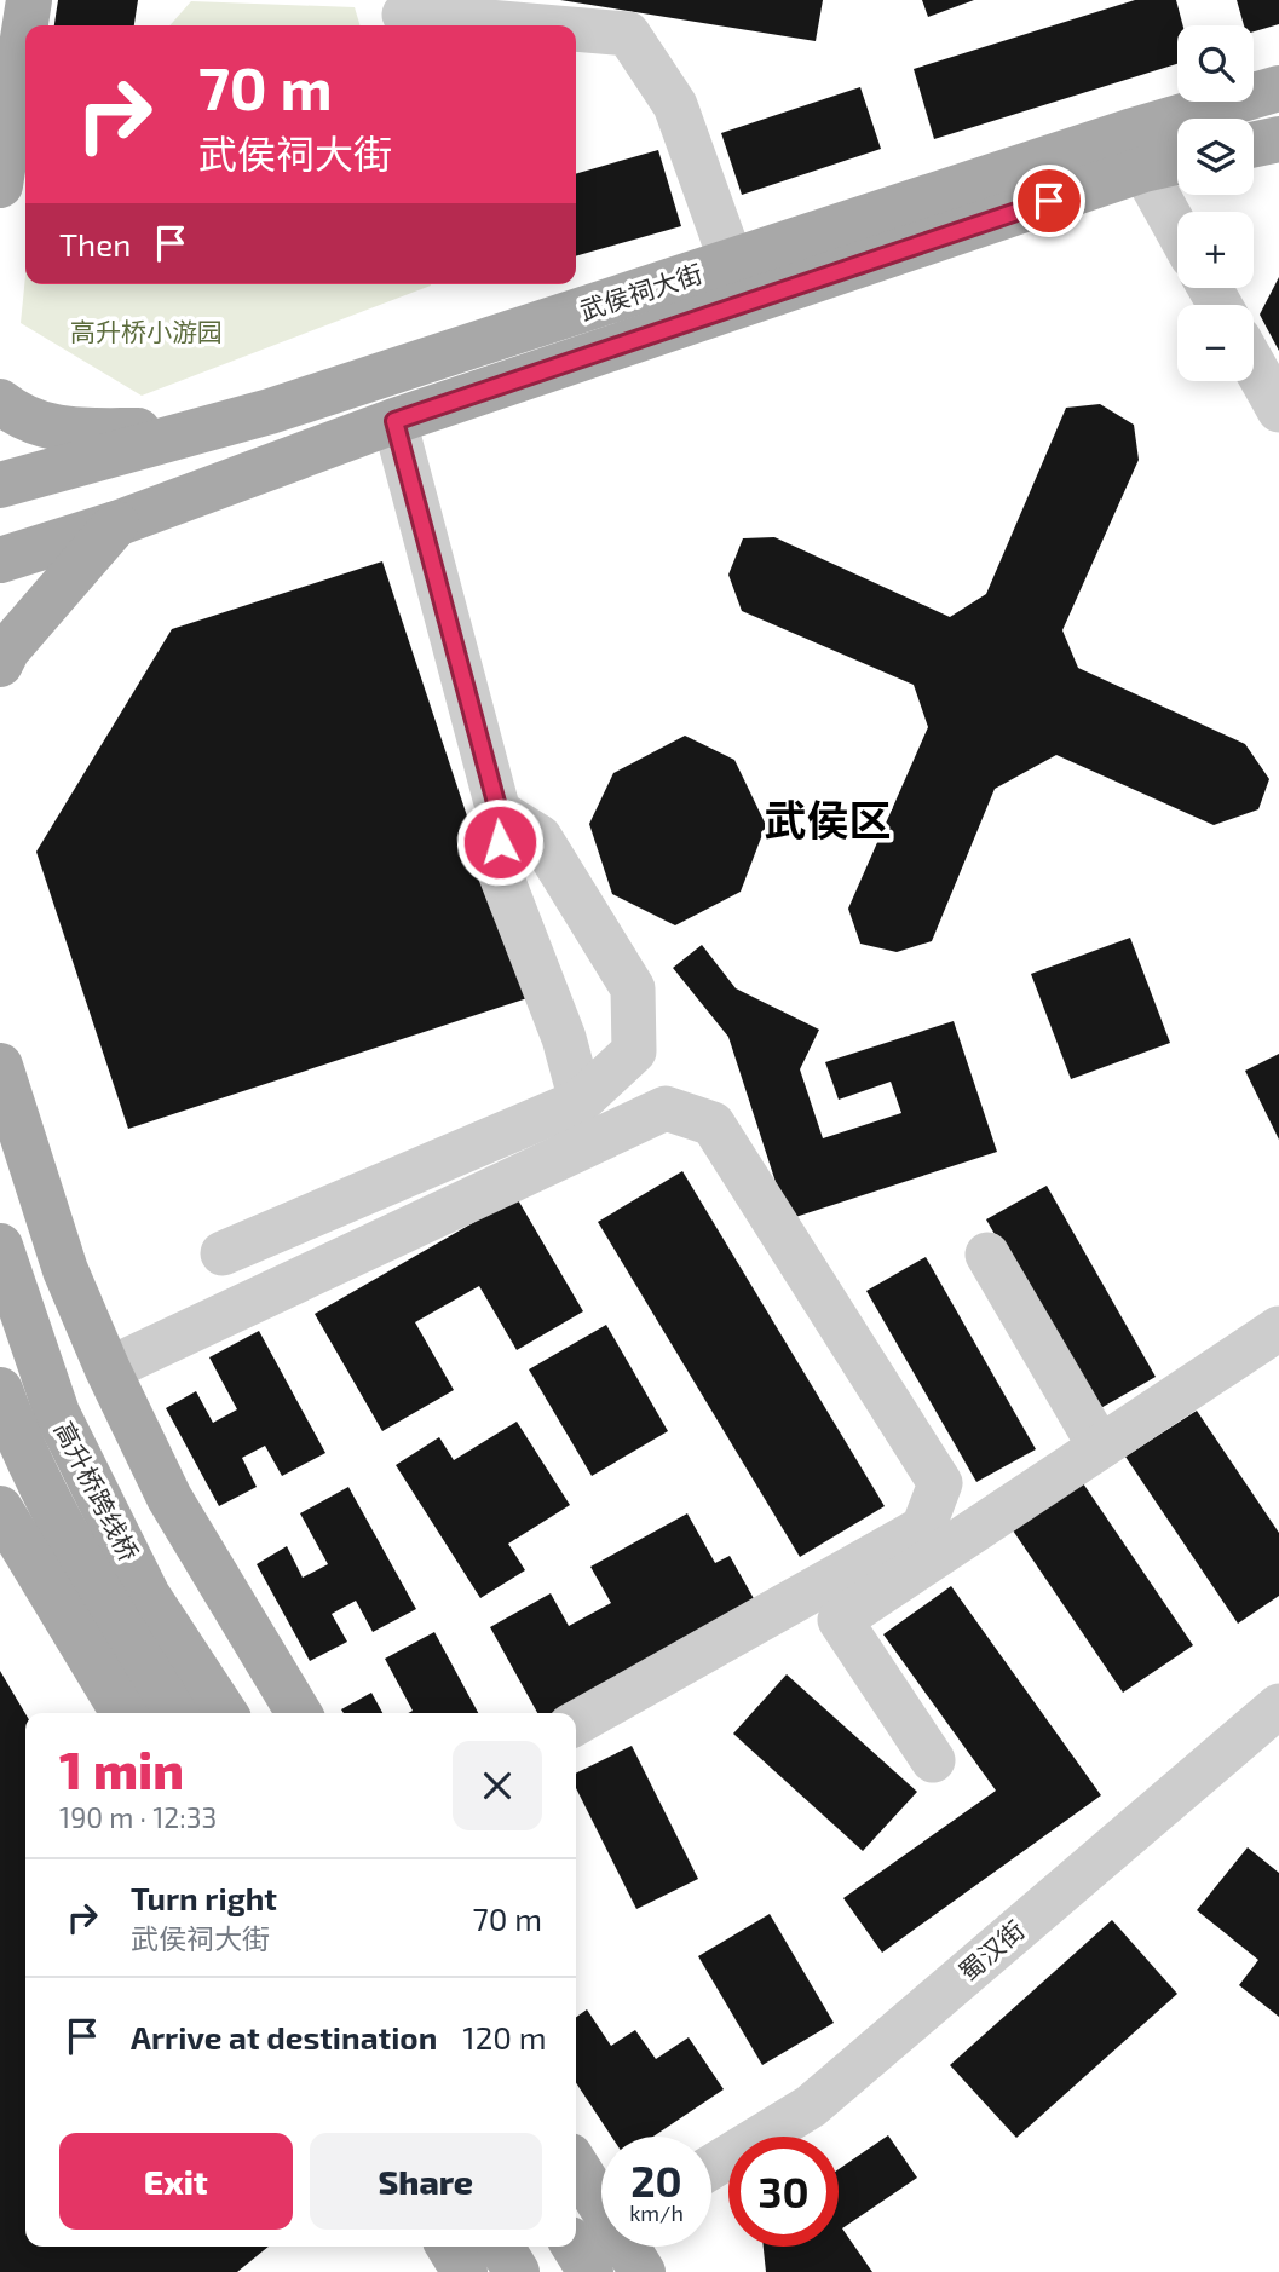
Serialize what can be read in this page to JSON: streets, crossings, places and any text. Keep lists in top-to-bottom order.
{
  "streets": {
    "main road": ["武侯祠大街", "高升桥跨线桥"],
    "street": ["蜀汉街"]
  },
  "districts": ["武侯区"],
  "parks": ["高升桥小游园"],
  "page": {
    "map_buttons": ["+", "−"],
    "turn": ["70 m", "武侯祠大街"],
    "then": "Then",
    "heading": ["1 min", "190 m · 12:33"],
    "list": [
      {
        "name": "Turn right",
        "note": "武侯祠大街",
        "value": "70 m"
      },
      {
        "name": "Arrive at destination",
        "value": "120 m"
      }
    ],
    "buttons": ["Exit", "Share"],
    "speed": "20 km/h",
    "limit": "30"
  }
}
